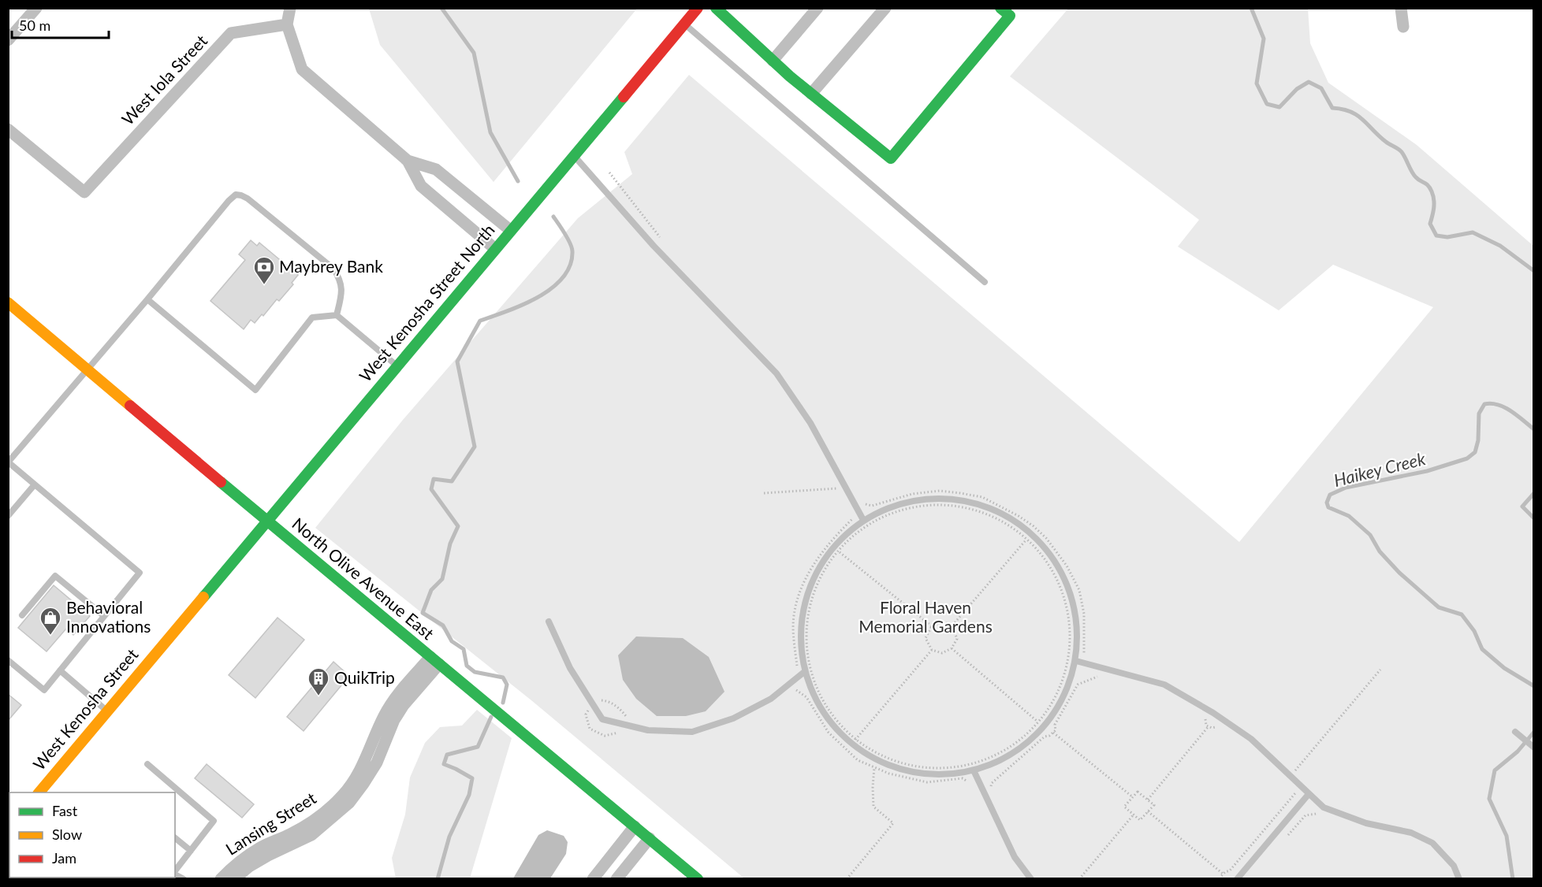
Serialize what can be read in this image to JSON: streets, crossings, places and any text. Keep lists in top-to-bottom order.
{
  "streets": {
    "street": [
      "West Iola Street",
      "West Kenosha Street North",
      "North Olive Avenue East",
      "West Kenosha Street",
      "Lansing Street"
    ]
  },
  "crossings": [
    ["West Kenosha Street North", "North Olive Avenue East"],
    ["West Kenosha Street North", "West Kenosha Street"],
    ["North Olive Avenue East", "Lansing Street"]
  ],
  "water": ["Haikey Creek"],
  "parks": ["Floral Haven Memorial Gardens"],
  "places": {
    "bank": ["Maybrey Bank"],
    "shop": ["Behavioral Innovations"],
    "building": ["QuikTrip"]
  },
  "legend": ["Fast", "Slow", "Jam"],
  "scale_bar": "50 m"
}
